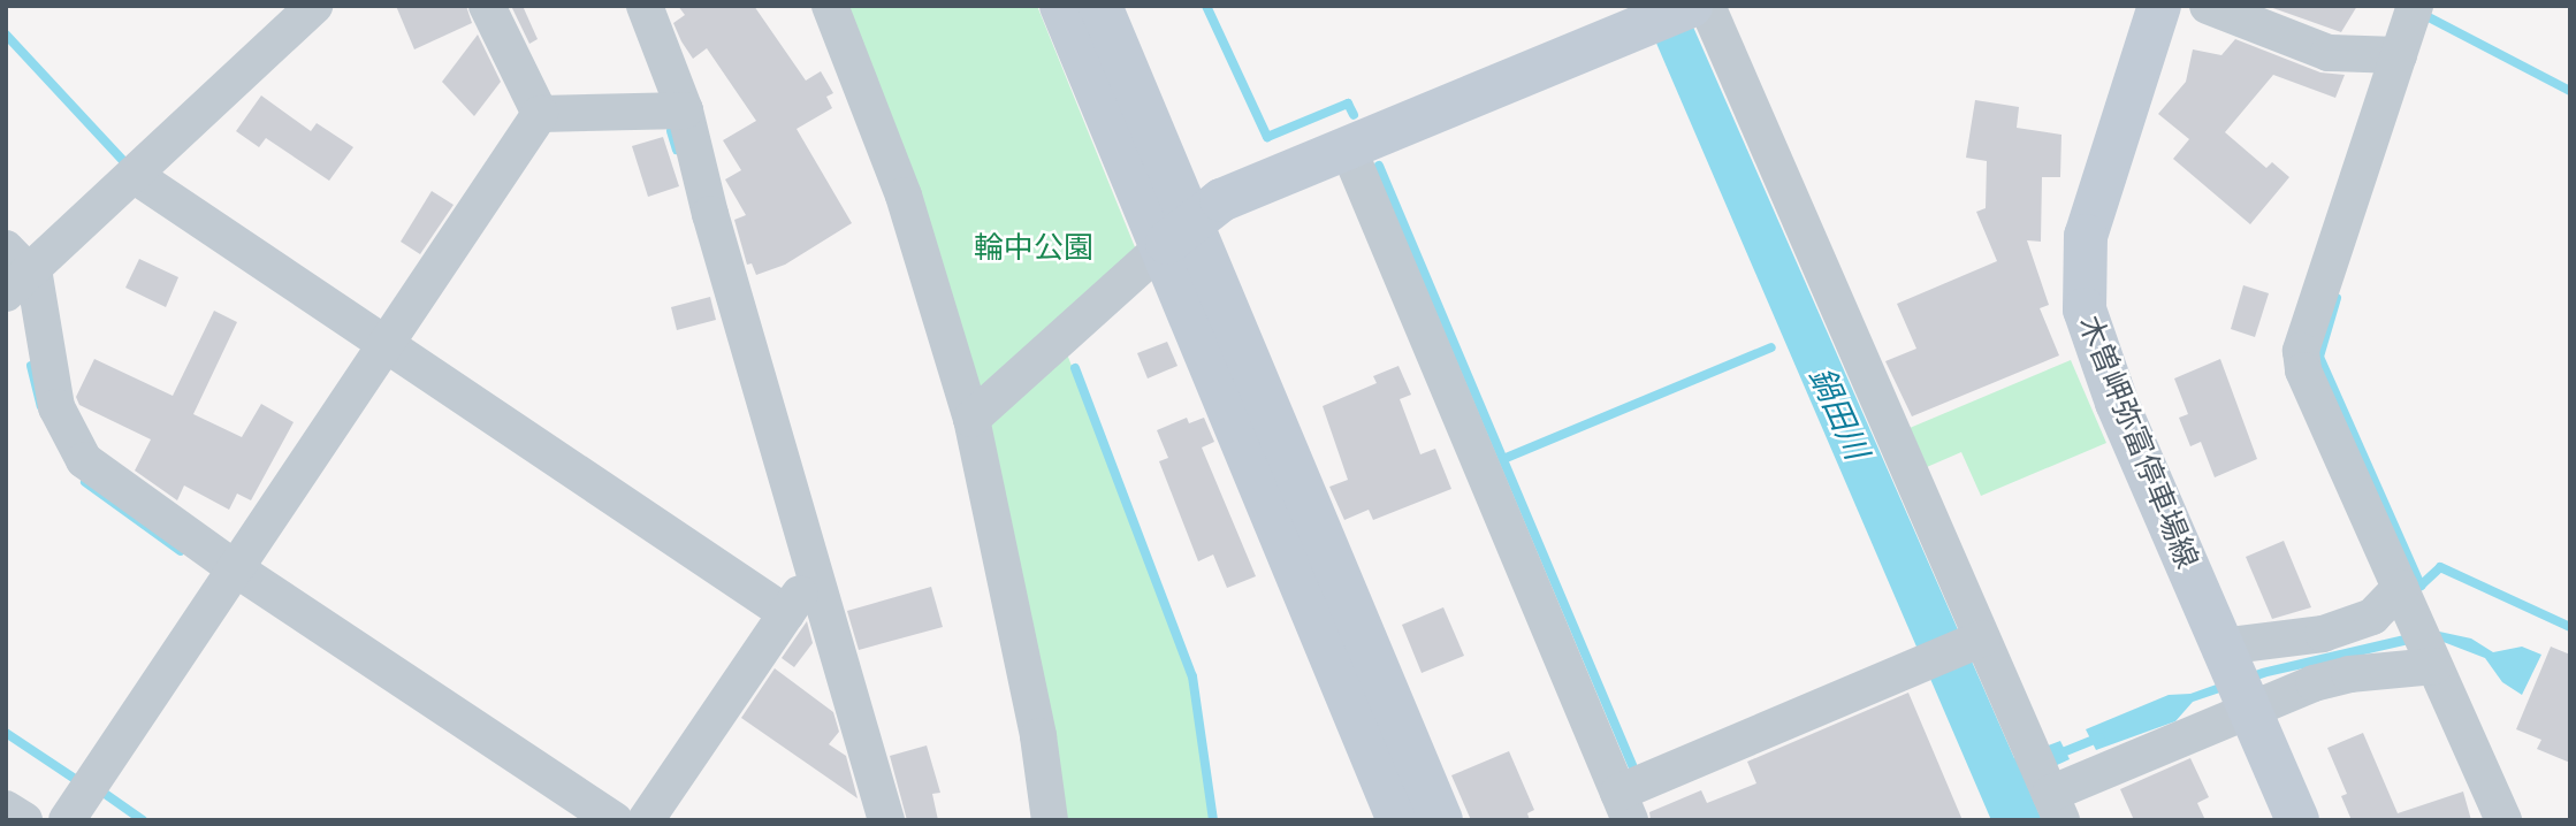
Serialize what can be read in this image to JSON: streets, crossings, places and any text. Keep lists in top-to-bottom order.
{
  "streets": {
    "street": ["木曽岬弥富停車場線"]
  },
  "water": ["鍋田川"],
  "parks": ["輪中公園"]
}
